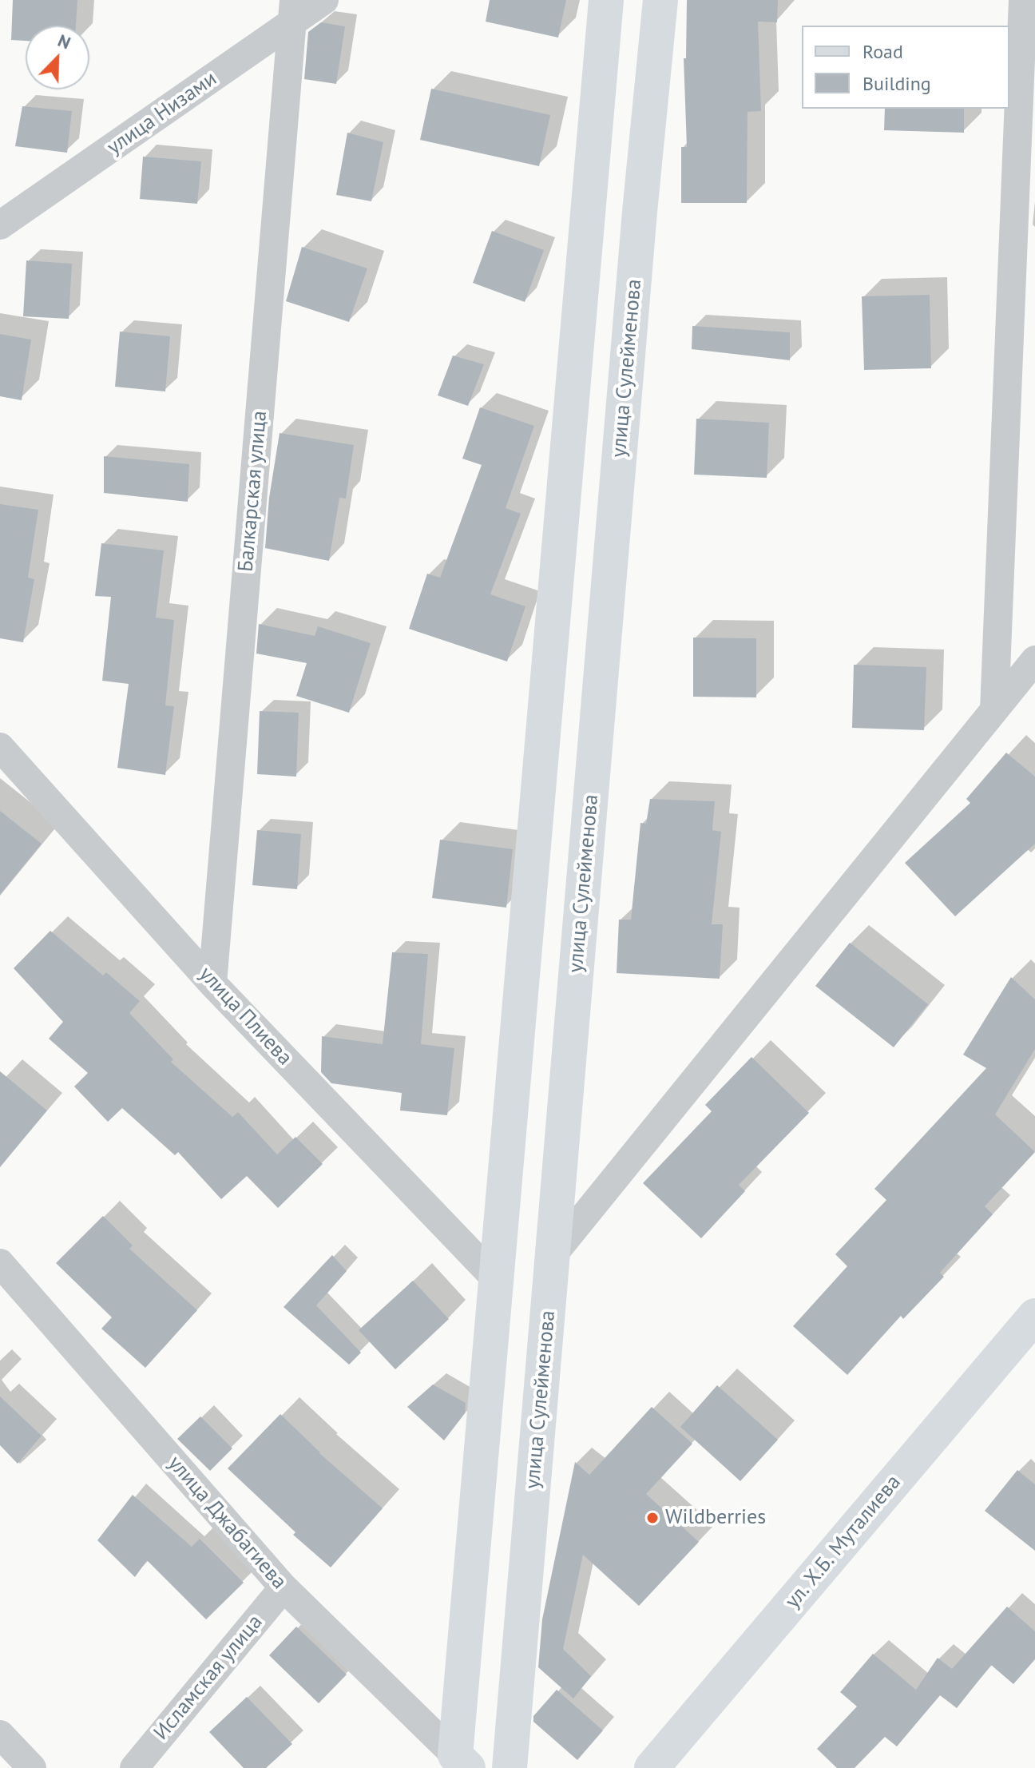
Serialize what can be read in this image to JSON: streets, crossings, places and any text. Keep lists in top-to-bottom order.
{
  "streets": {
    "main road": ["улица Сулейменова", "ул. Х.Б. Муталиева"],
    "street": [
      "улица Низами",
      "Балкарская улица",
      "улица Плиева",
      "улица Джабагиева",
      "Исламская улица"
    ]
  },
  "crossings": [
    ["улица Низами", "Балкарская улица"],
    ["Балкарская улица", "улица Плиева"],
    ["улица Джабагиева", "Исламская улица"]
  ],
  "places": ["Wildberries"],
  "legend": ["Road", "Building"],
  "north": "top right"
}
